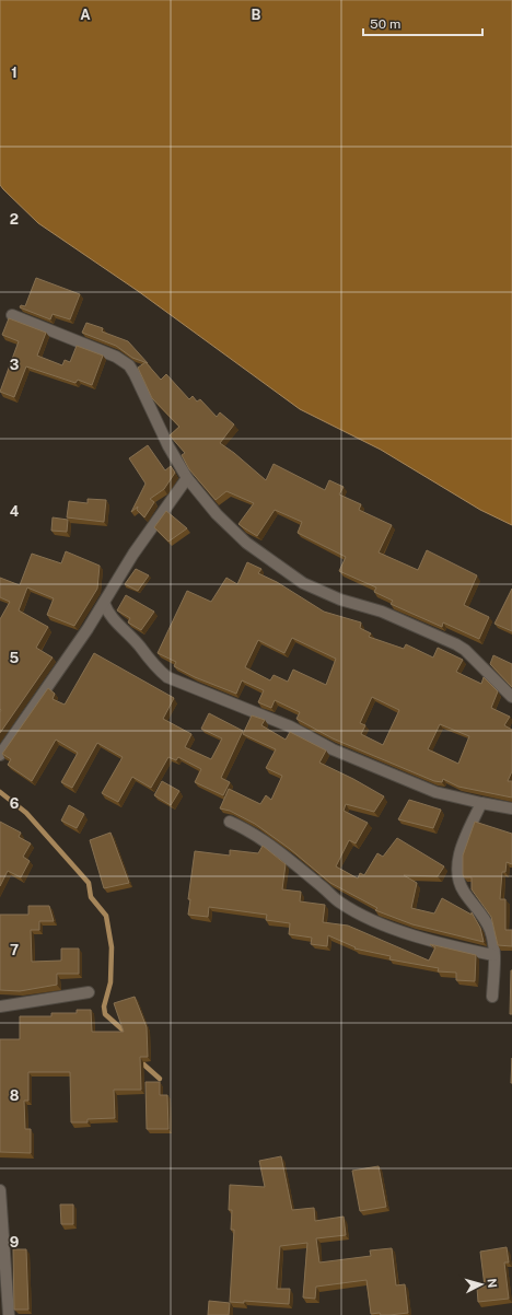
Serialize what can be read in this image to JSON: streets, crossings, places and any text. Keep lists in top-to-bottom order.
{
  "scale_bar": "50 m",
  "north": "right",
  "grid": {
    "columns": ["A", "B"],
    "rows": [
      "1",
      "2",
      "3",
      "4",
      "5",
      "6",
      "7",
      "8",
      "9"
    ]
  }
}
